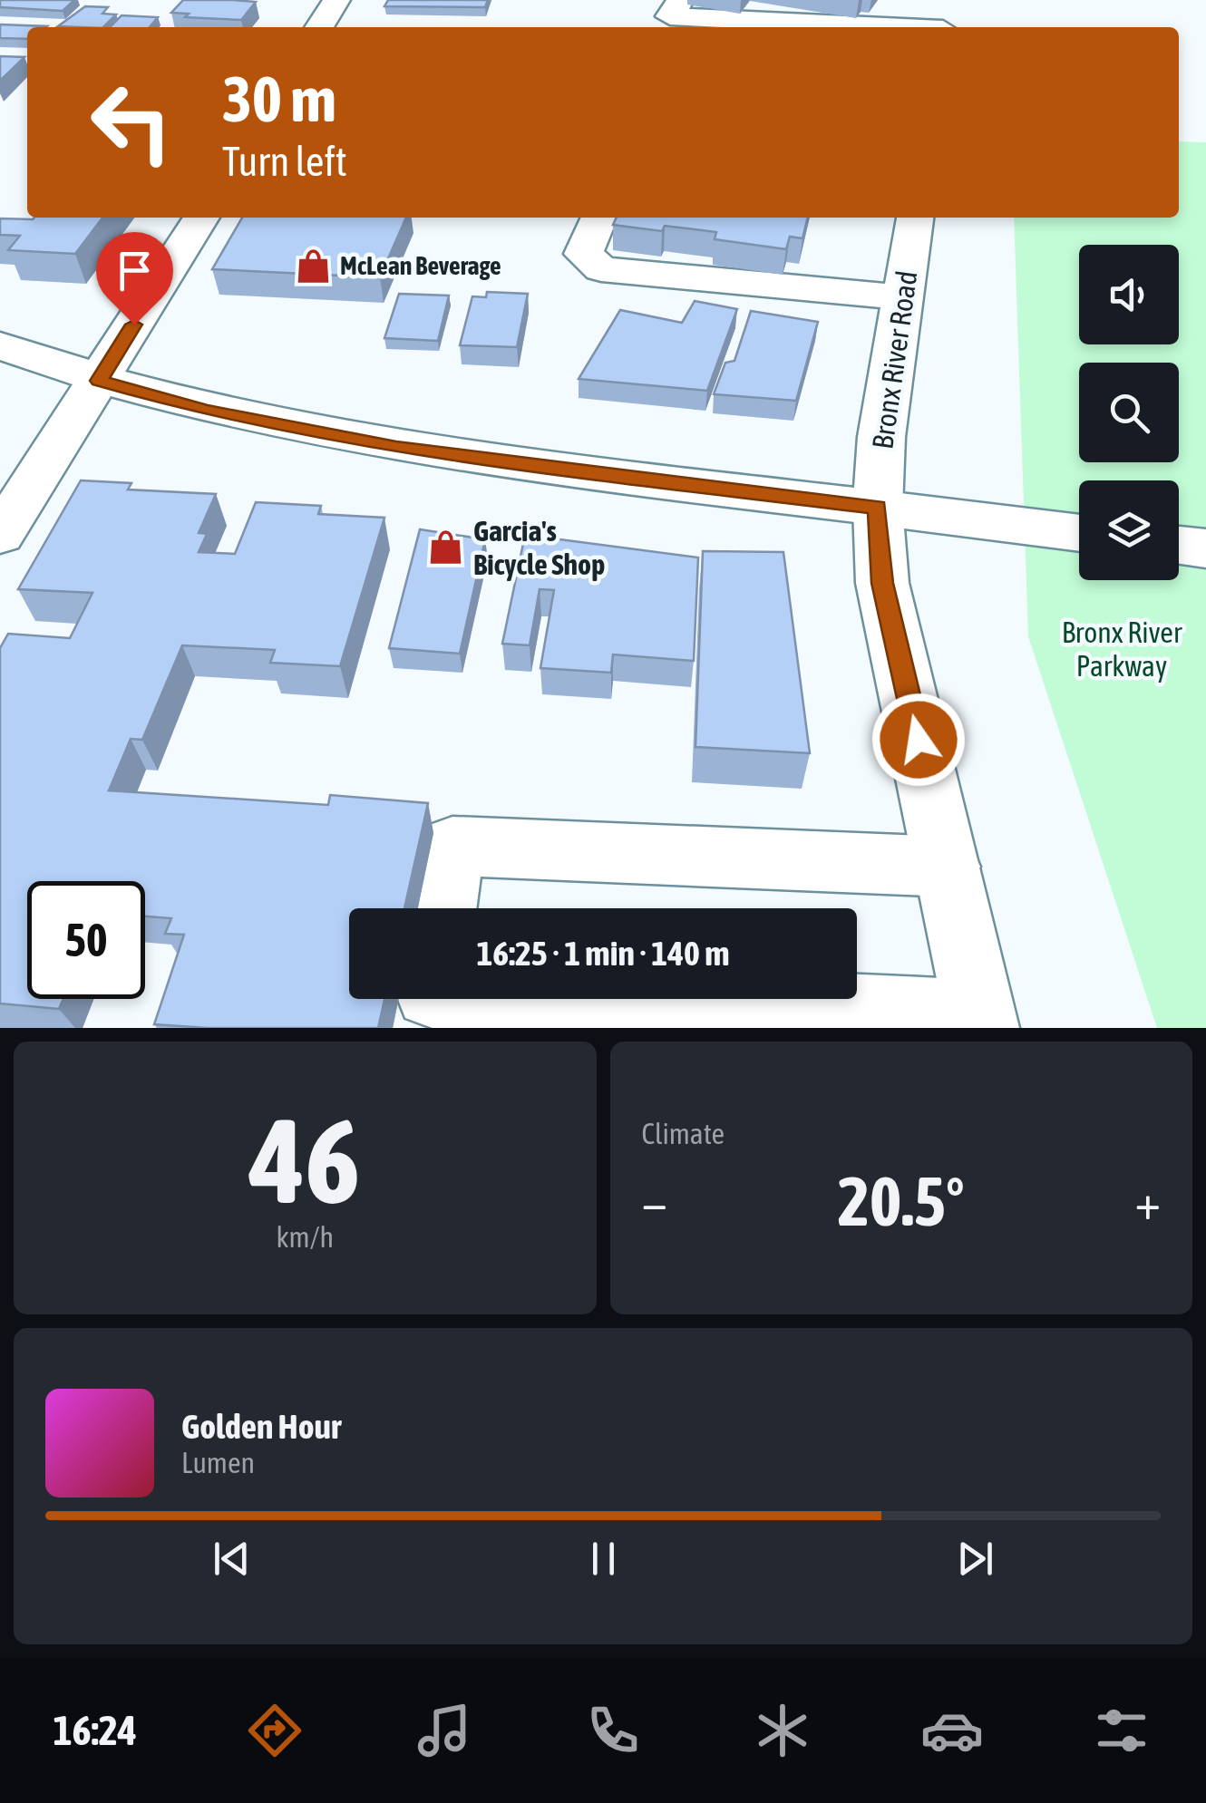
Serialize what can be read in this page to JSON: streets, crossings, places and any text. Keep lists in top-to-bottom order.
{
  "streets": {
    "street": ["Bronx River Road"]
  },
  "parks": ["Bronx River Parkway"],
  "places": {
    "shop": ["McLean Beverage", "Garcia's Bicycle Shop"]
  },
  "page": {
    "turn": ["30 m", "Turn left"],
    "limit": "50",
    "trip": "16:25 · 1 min · 140 m",
    "tile": [
      ["46", "km/h"],
      "Climate"
    ],
    "heat": ["−", "20.5°", "+"],
    "song": ["Golden Hour", "Lumen"],
    "tabs": "16:24"
  }
}
